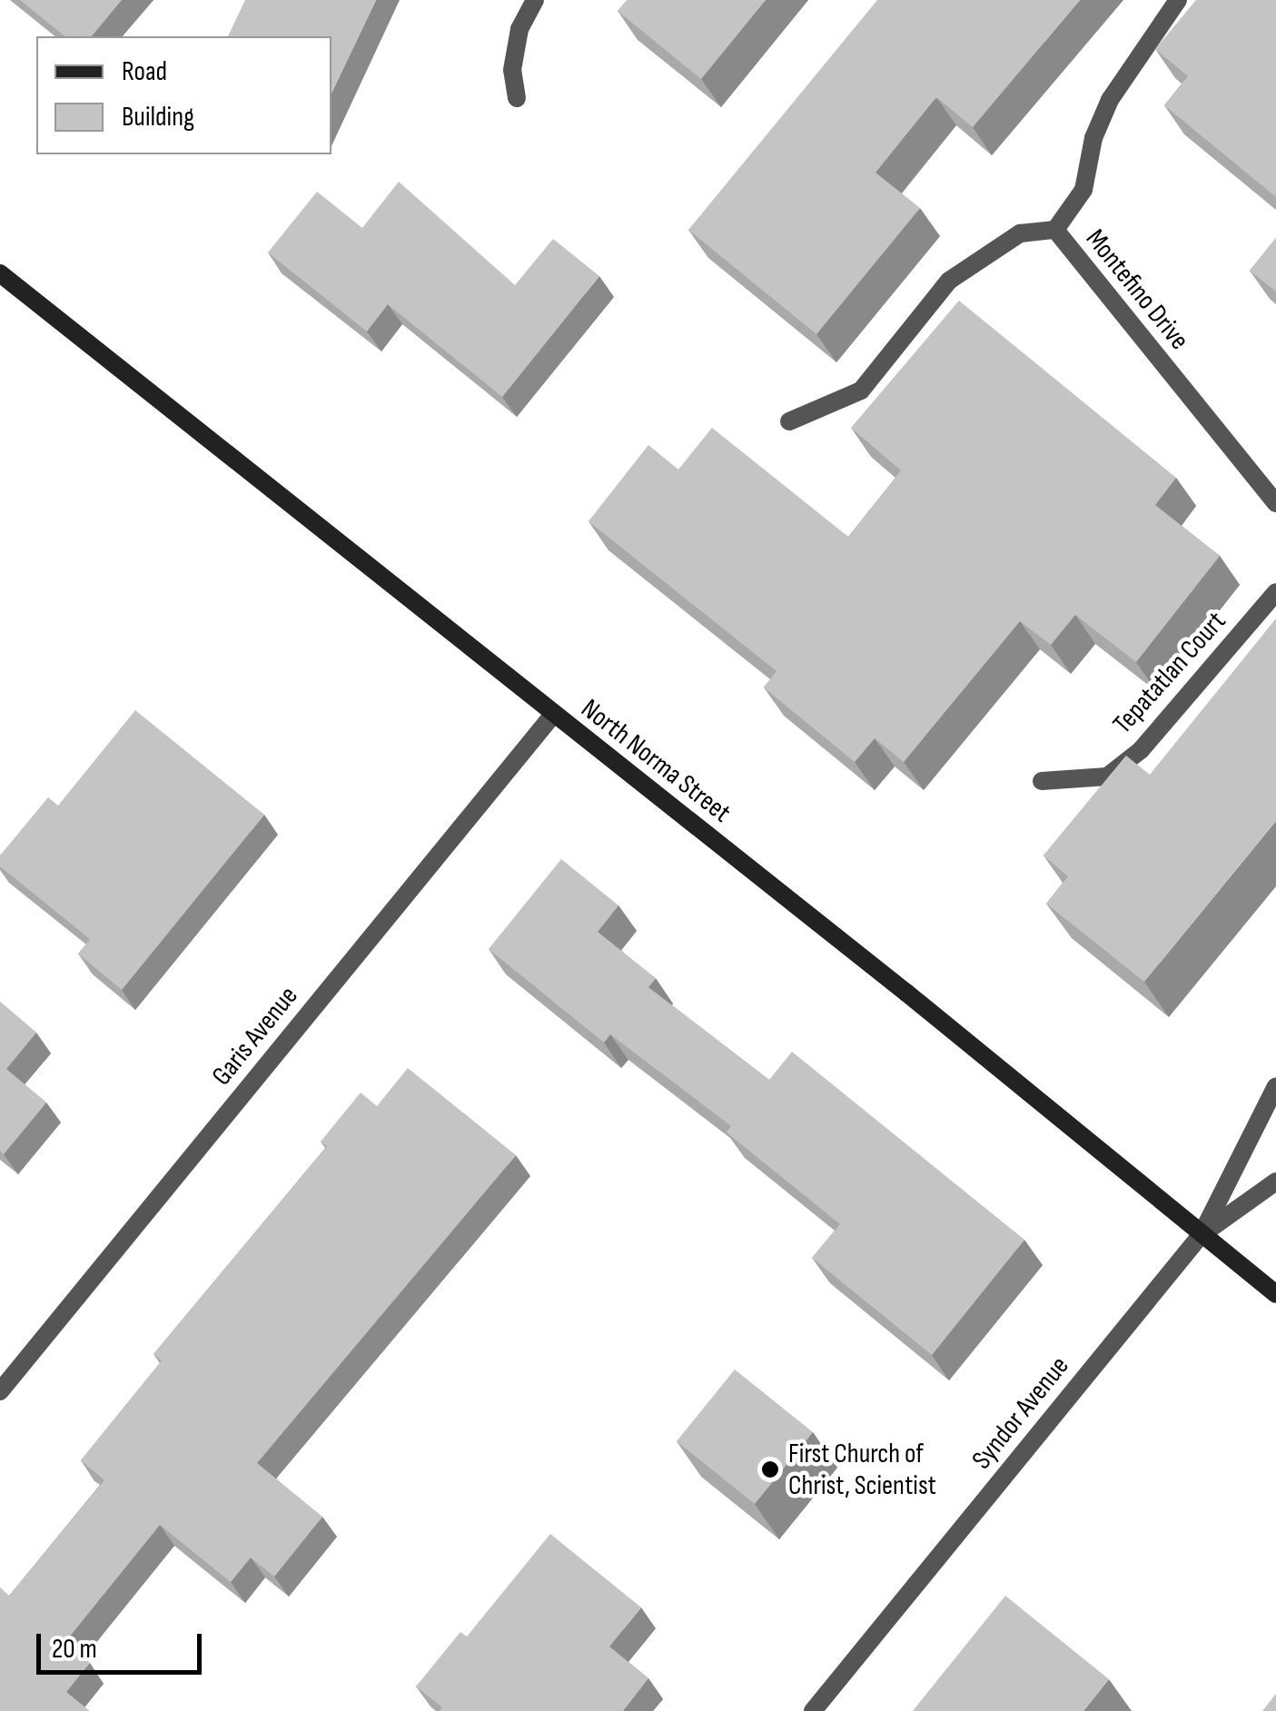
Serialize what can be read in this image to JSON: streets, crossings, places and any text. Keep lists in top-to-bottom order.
{
  "streets": {
    "street": [
      "Montefino Drive",
      "Tepatatlan Court",
      "North Norma Street",
      "Garis Avenue",
      "Syndor Avenue"
    ]
  },
  "crossings": [
    ["North Norma Street", "Garis Avenue"],
    ["North Norma Street", "Syndor Avenue"]
  ],
  "places": ["First Church of Christ, Scientist"],
  "legend": ["Road", "Building"],
  "scale_bar": "20 m"
}
